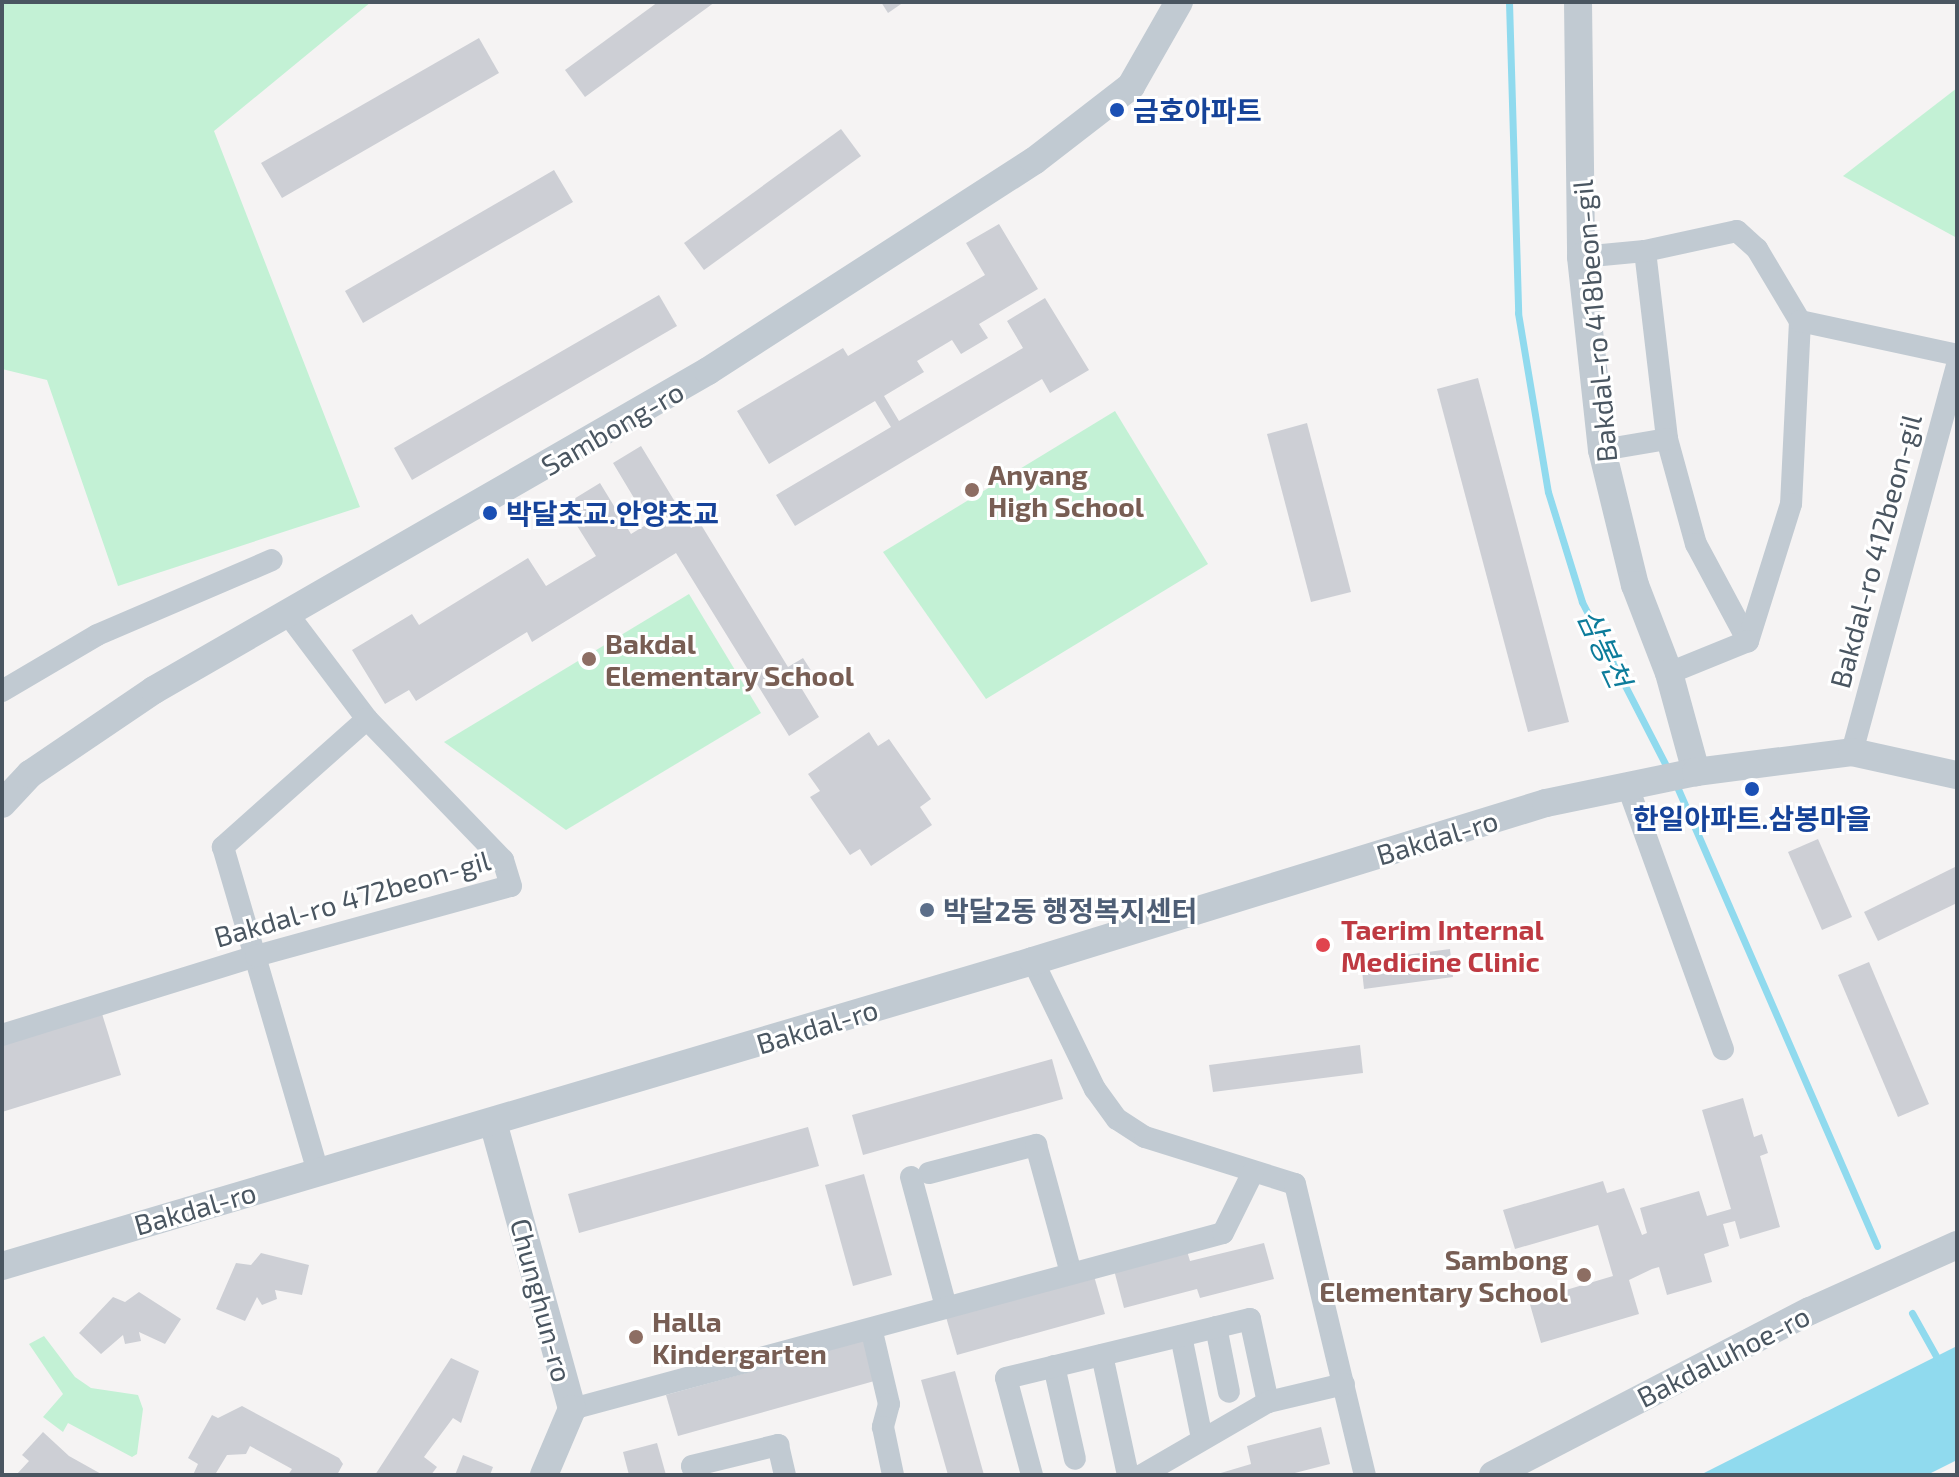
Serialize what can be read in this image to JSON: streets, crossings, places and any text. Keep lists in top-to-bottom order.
{
  "streets": {
    "street": [
      "Bakdal-ro 418beon-gil",
      "Sambong-ro",
      "Bakdal-ro 412beon-gil",
      "Bakdal-ro",
      "Bakdal-ro 472beon-gil",
      "Chunghun-ro",
      "Bakdaluhoe-ro"
    ]
  },
  "crossings": [
    ["Bakdal-ro 418beon-gil", "Bakdal-ro"],
    ["Bakdal-ro", "Chunghun-ro"]
  ],
  "water": ["삼봉천"],
  "places": [
    "금호아파트",
    "Anyang High School",
    "박달초교.안양초교",
    "Bakdal Elementary School",
    "한일아파트.삼봉마을",
    "박달2동 행정복지센터",
    "Taerim Internal Medicine Clinic",
    "Sambong Elementary School",
    "Halla Kindergarten"
  ]
}
